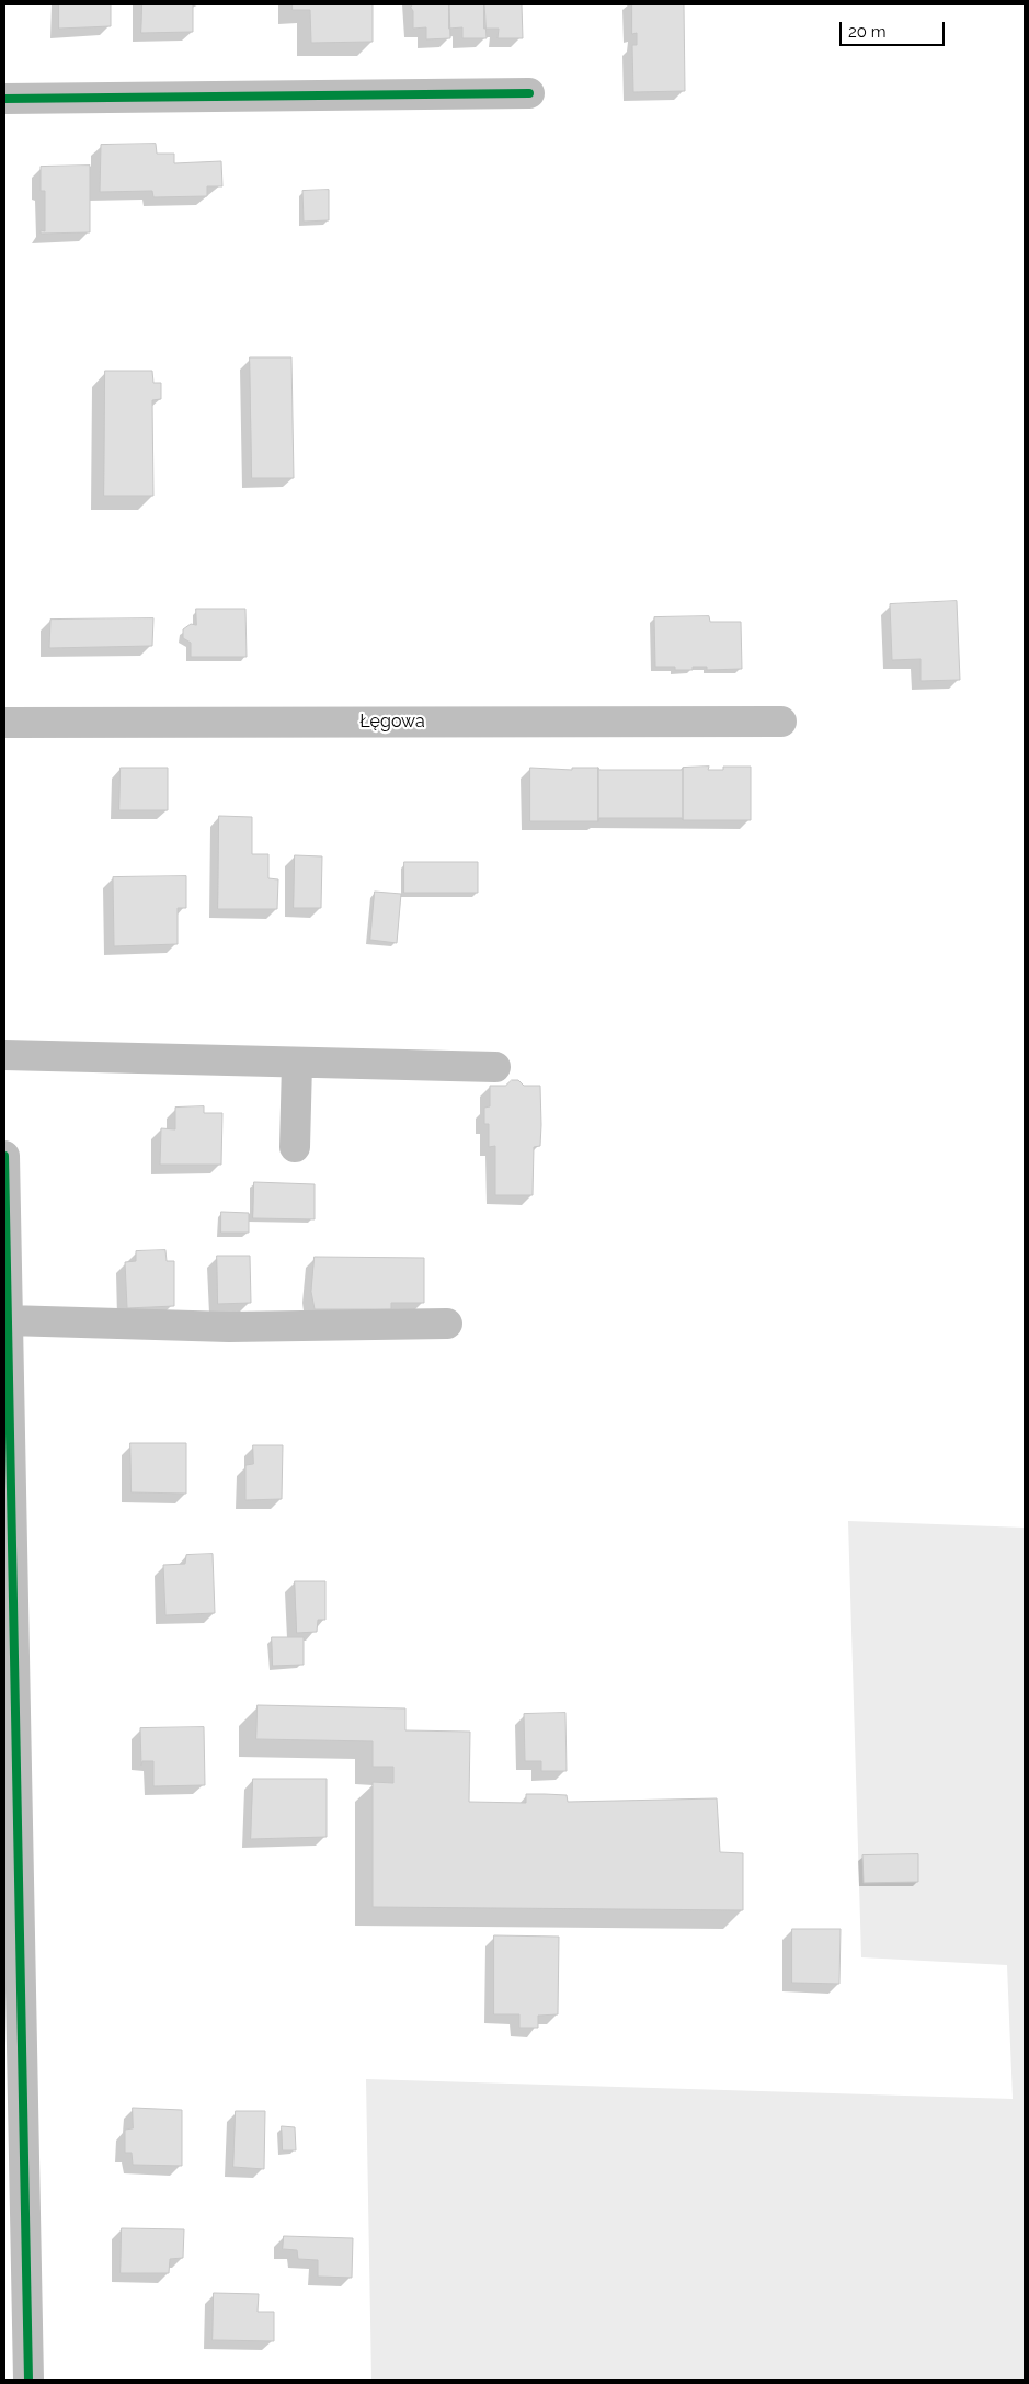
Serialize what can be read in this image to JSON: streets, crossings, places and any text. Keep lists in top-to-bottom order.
{
  "streets": {
    "street": ["Łęgowa"]
  },
  "scale_bar": "20 m"
}
